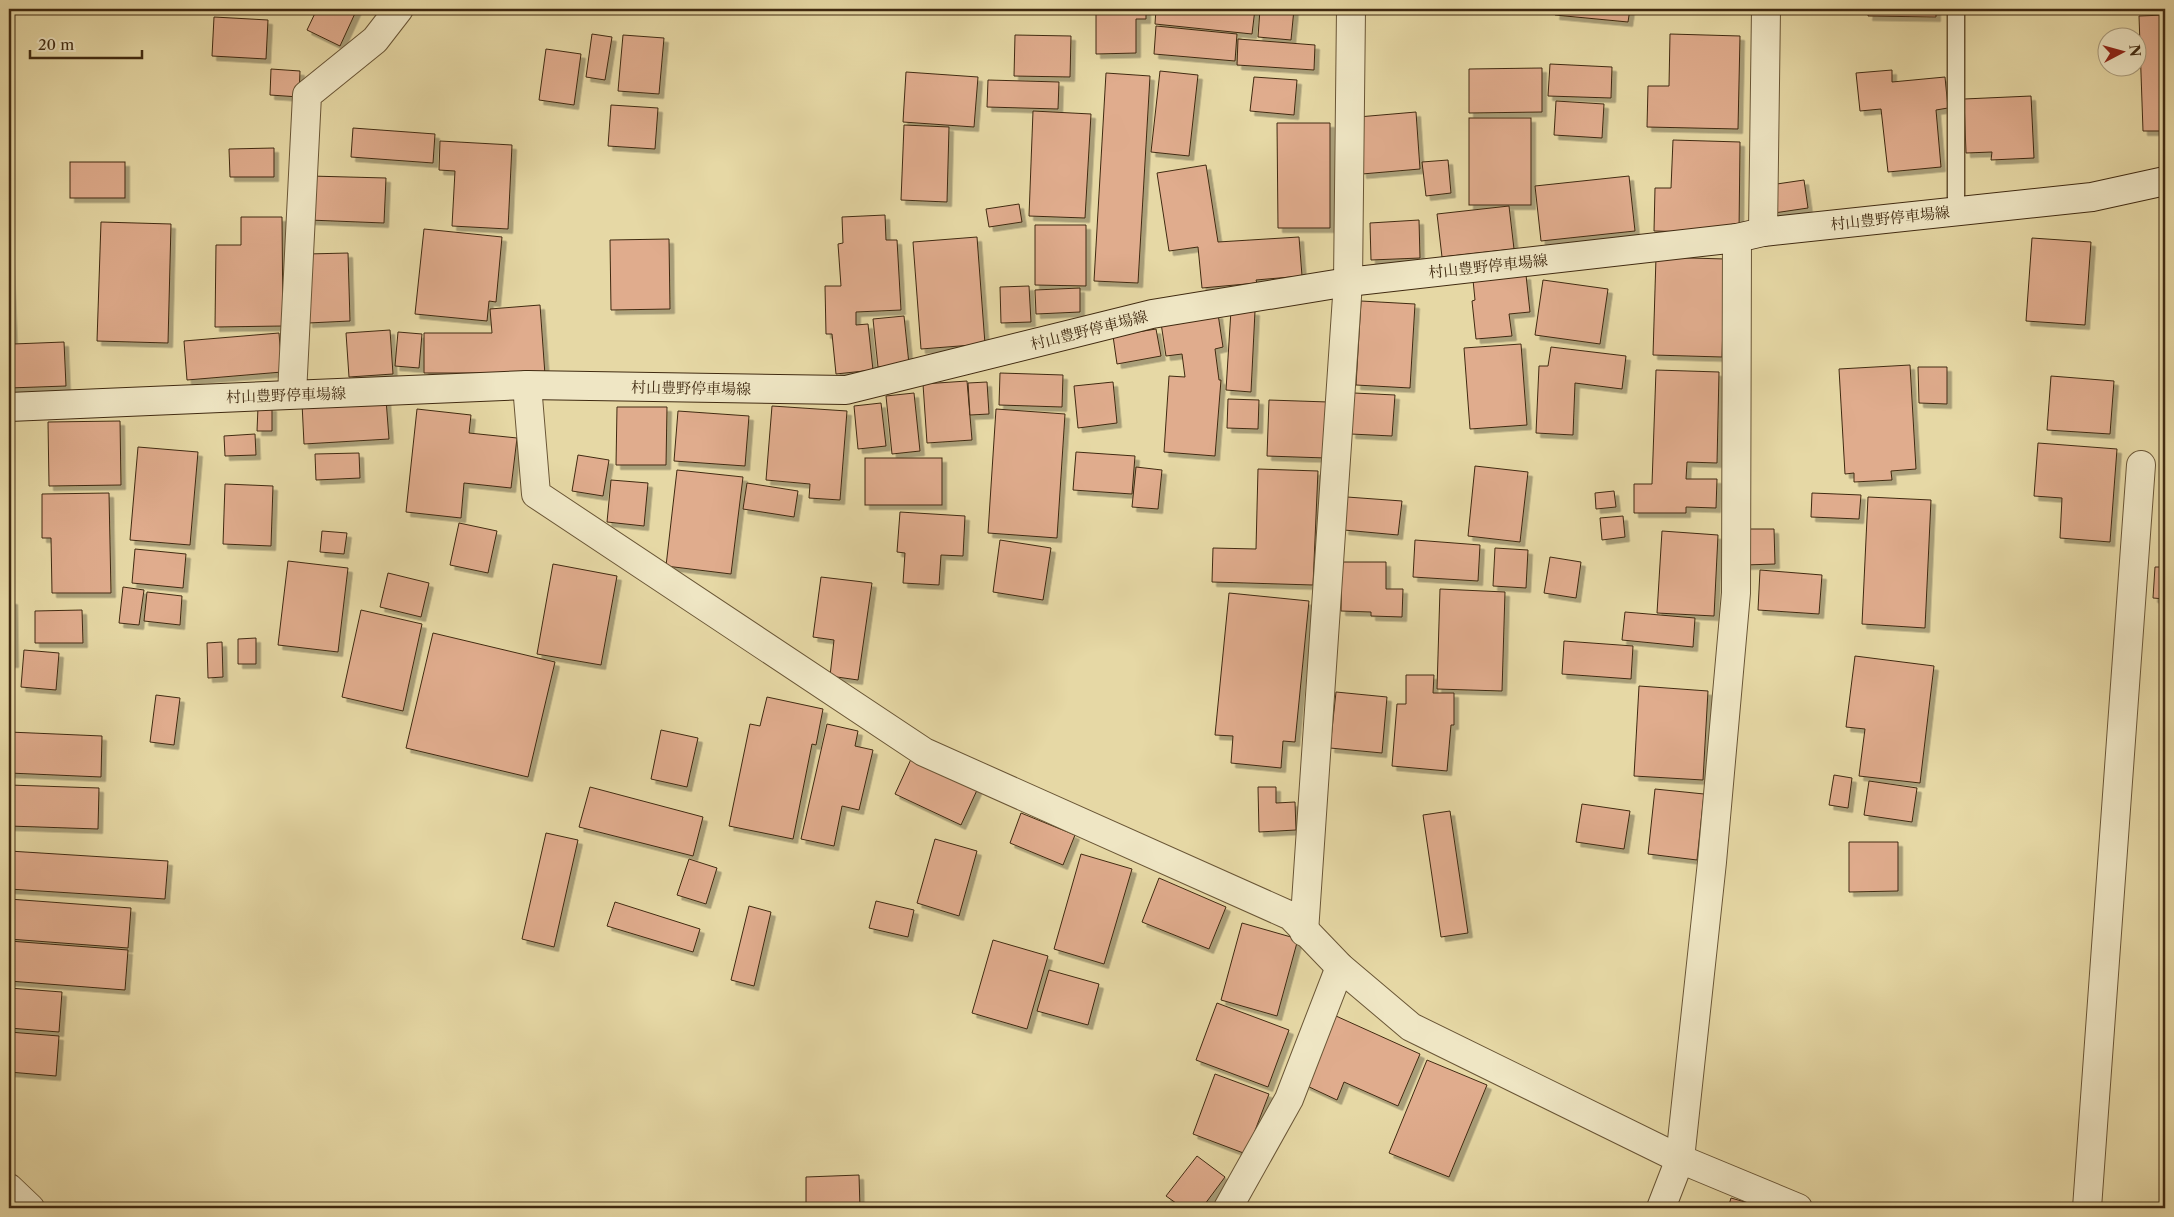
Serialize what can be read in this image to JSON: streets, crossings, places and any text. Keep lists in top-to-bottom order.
{
  "streets": {
    "street": ["村山豊野停車場線"]
  },
  "scale_bar": "20 m",
  "north": "right"
}
